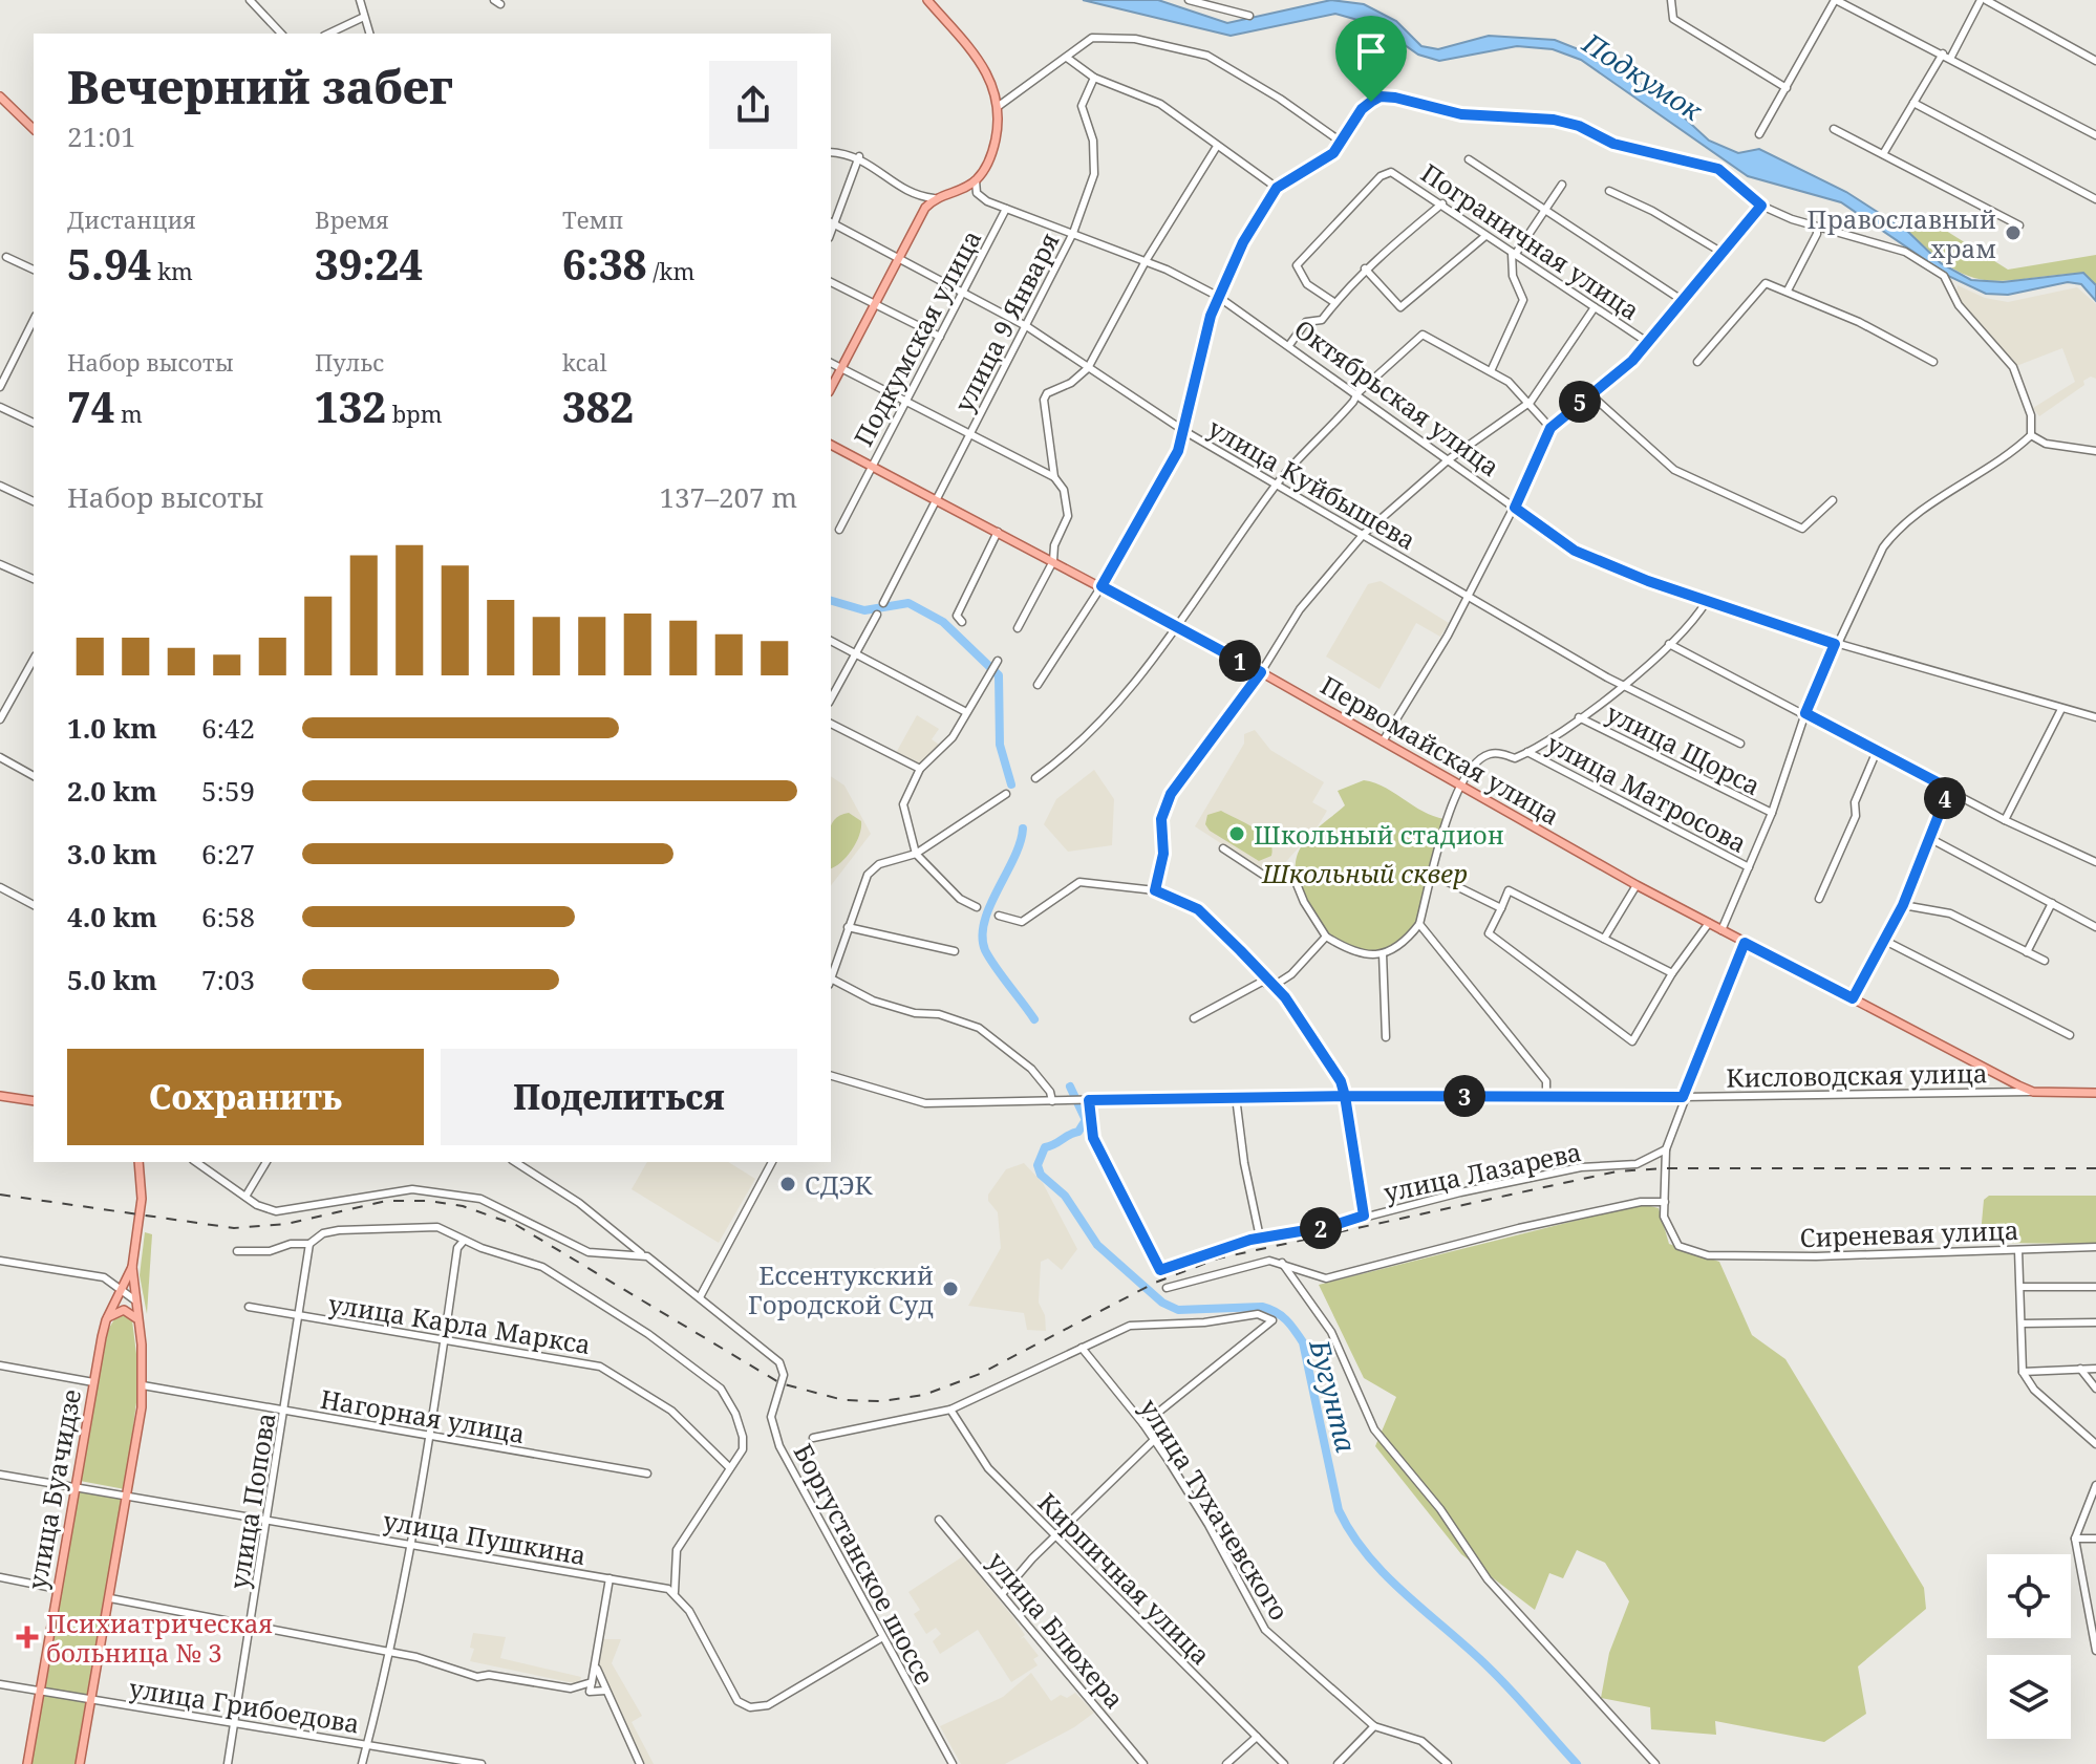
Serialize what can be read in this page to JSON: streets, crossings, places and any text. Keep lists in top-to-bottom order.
{
  "streets": {
    "main road": ["Первомайская улица", "улица Буачидзе"],
    "street": [
      "Пограничная улица",
      "улица 9 Января",
      "Подкумская улица",
      "Октябрьская улица",
      "улица Куйбышева",
      "улица Щорса",
      "улица Матросова",
      "Кисловодская улица",
      "улица Лазарева",
      "Сиреневая улица",
      "улица Карла Маркса",
      "Нагорная улица",
      "улица Попова",
      "улица Тухачевского",
      "улица Пушкина",
      "Боргустанское шоссе",
      "Кирпичная улица",
      "улица Блюхера",
      "улица Грибоедова"
    ]
  },
  "crossings": [
    ["улица 9 Января", "Октябрьская улица"],
    ["улица 9 Января", "улица Куйбышева"],
    ["улица 9 Января", "Первомайская улица"],
    ["Подкумская улица", "Октябрьская улица"],
    ["Подкумская улица", "улица Куйбышева"],
    ["Подкумская улица", "Первомайская улица"],
    ["Первомайская улица", "Кисловодская улица"],
    ["Кисловодская улица", "улица Лазарева"],
    ["улица Карла Маркса", "улица Попова"],
    ["Нагорная улица", "улица Буачидзе"],
    ["Нагорная улица", "улица Попова"],
    ["улица Буачидзе", "улица Пушкина"],
    ["улица Буачидзе", "улица Грибоедова"],
    ["улица Попова", "улица Пушкина"],
    ["улица Попова", "улица Грибоедова"]
  ],
  "water": ["Подкумок", "Бугунта"],
  "parks": ["Школьный сквер"],
  "places": {
    "other": [
      "Православный храм",
      "Школьный стадион",
      "СДЭК",
      "Ессентукский Городской Суд"
    ],
    "health": ["Психиатрическая больница № 3"]
  },
  "page": {
    "heading": ["Вечерний забег", "21:01"],
    "stats": [
      ["Дистанция", "5.94 km"],
      ["Время", "39:24"],
      ["Темп", "6:38 /km"],
      ["Набор высоты", "74 m"],
      ["Пульс", "132 bpm"],
      ["kcal", "382"]
    ],
    "pins": [
      "5",
      "1",
      "4",
      "3",
      "2"
    ],
    "chart": ["Набор высоты", "137–207 m"],
    "list": [
      {
        "name": "1.0 km",
        "note": "6:42"
      },
      {
        "name": "2.0 km",
        "note": "5:59"
      },
      {
        "name": "3.0 km",
        "note": "6:27"
      },
      {
        "name": "4.0 km",
        "note": "6:58"
      },
      {
        "name": "5.0 km",
        "note": "7:03"
      }
    ],
    "buttons": ["Сохранить", "Поделиться"]
  }
}
